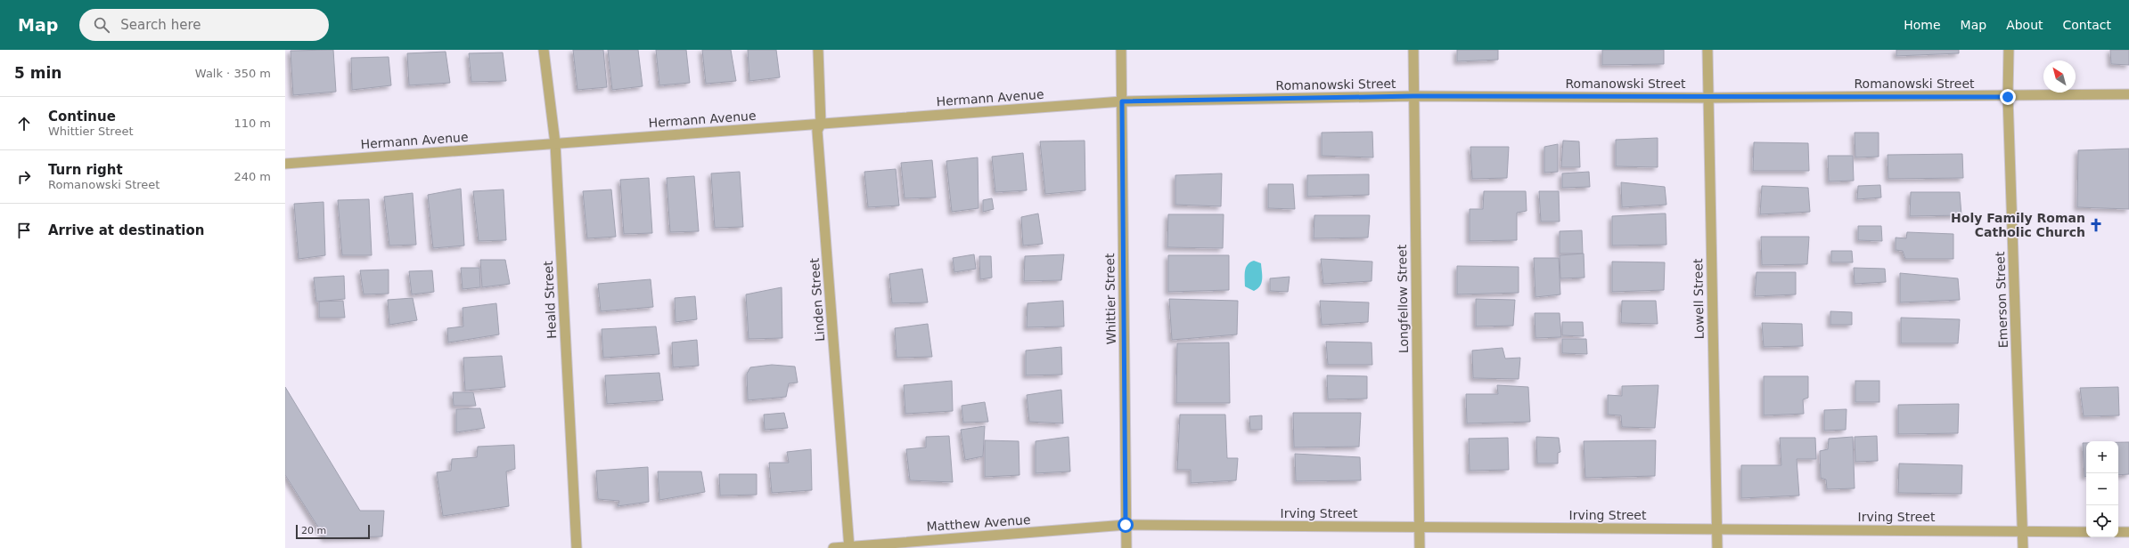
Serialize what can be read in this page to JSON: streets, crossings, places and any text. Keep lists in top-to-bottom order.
{
  "streets": {
    "street": [
      "Romanowski Street",
      "Hermann Avenue",
      "Whittier Street",
      "Longfellow Street",
      "Lowell Street",
      "Heald Street",
      "Linden Street",
      "Emerson Street",
      "Irving Street",
      "Matthew Avenue"
    ]
  },
  "crossings": [
    ["Romanowski Street", "Hermann Avenue"],
    ["Romanowski Street", "Whittier Street"],
    ["Romanowski Street", "Longfellow Street"],
    ["Romanowski Street", "Lowell Street"],
    ["Romanowski Street", "Emerson Street"],
    ["Hermann Avenue", "Whittier Street"],
    ["Hermann Avenue", "Heald Street"],
    ["Hermann Avenue", "Linden Street"],
    ["Whittier Street", "Irving Street"],
    ["Whittier Street", "Matthew Avenue"],
    ["Longfellow Street", "Irving Street"],
    ["Lowell Street", "Irving Street"],
    ["Linden Street", "Matthew Avenue"],
    ["Emerson Street", "Irving Street"],
    ["Irving Street", "Matthew Avenue"]
  ],
  "places": {
    "church": ["Holy Family Roman Catholic Church"]
  },
  "scale_bar": "20 m",
  "north": "top left",
  "page": {
    "header": "Map",
    "search": "Search here",
    "nav": [
      "Home",
      "Map",
      "About",
      "Contact"
    ],
    "heading": ["5 min", "Walk · 350 m"],
    "list": [
      ["Continue", "Whittier Street", "110 m"],
      ["Turn right", "Romanowski Street", "240 m"],
      "Arrive at destination"
    ],
    "map_buttons": ["+", "−"],
    "scale": "20 m"
  }
}
